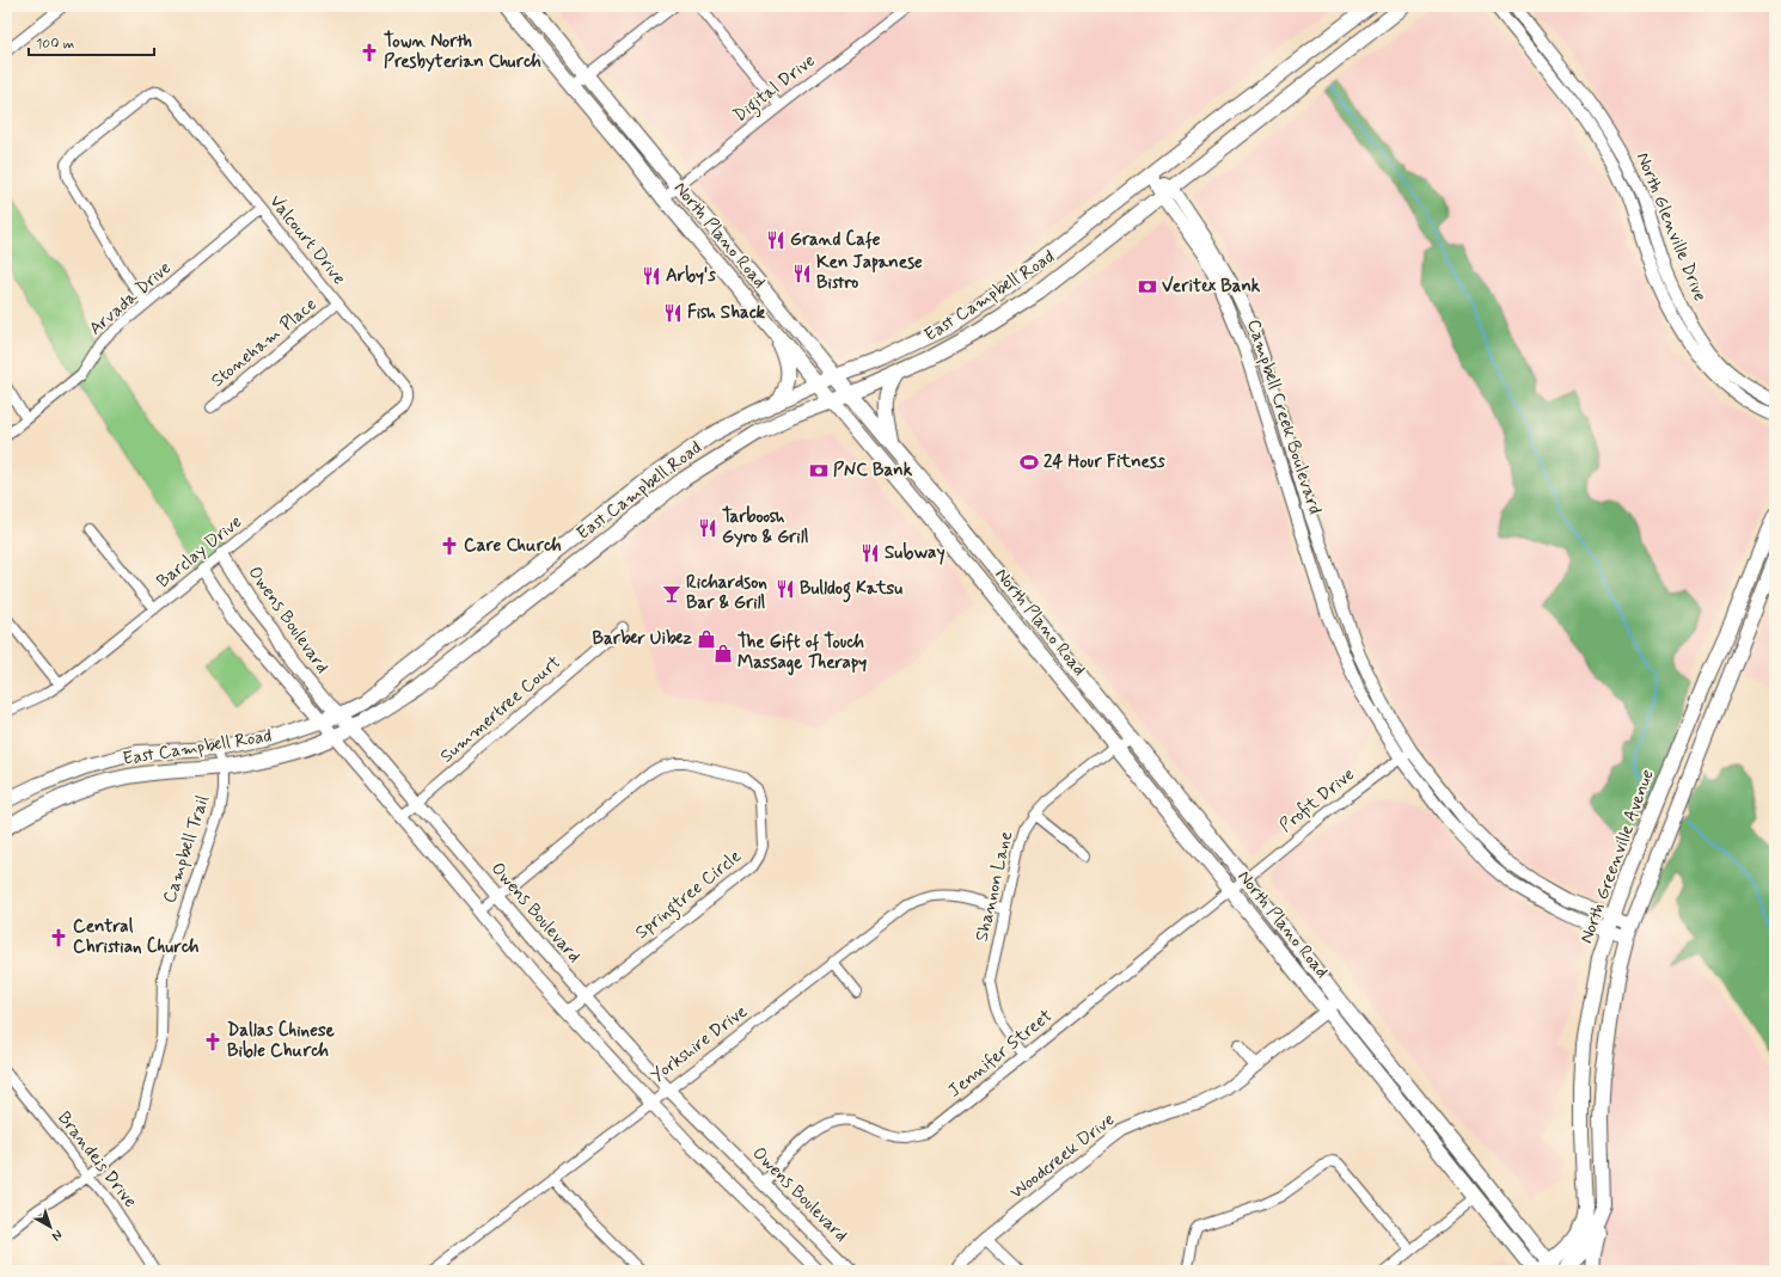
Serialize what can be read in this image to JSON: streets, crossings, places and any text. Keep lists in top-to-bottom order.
{
  "streets": {
    "main road": ["North Plano Road", "East Campbell Road", "North Greenville Avenue"],
    "street": [
      "Digital Drive",
      "North Glenville Drive",
      "Valcourt Drive",
      "Arvada Drive",
      "Stoneham Place",
      "Campbell Creek Boulevard",
      "Barclay Drive",
      "Owens Boulevard",
      "Summertree Court",
      "Profit Drive",
      "Campbell Trail",
      "Shannon Lane",
      "Springtree Circle",
      "Yorkshire Drive",
      "Jennifer Street",
      "Woodcreek Drive",
      "Brandeis Drive"
    ]
  },
  "crossings": [
    ["Digital Drive", "North Plano Road"],
    ["North Plano Road", "East Campbell Road"],
    ["North Plano Road", "Profit Drive"],
    ["North Plano Road", "North Greenville Avenue"],
    ["North Plano Road", "Shannon Lane"],
    ["North Plano Road", "Jennifer Street"],
    ["North Plano Road", "Woodcreek Drive"],
    ["Valcourt Drive", "Arvada Drive"],
    ["Valcourt Drive", "Stoneham Place"],
    ["Valcourt Drive", "Barclay Drive"],
    ["East Campbell Road", "Campbell Creek Boulevard"],
    ["East Campbell Road", "Owens Boulevard"],
    ["East Campbell Road", "Campbell Trail"],
    ["Campbell Creek Boulevard", "Profit Drive"],
    ["Campbell Creek Boulevard", "North Greenville Avenue"],
    ["Barclay Drive", "Owens Boulevard"],
    ["Owens Boulevard", "Summertree Court"],
    ["Owens Boulevard", "Springtree Circle"],
    ["Owens Boulevard", "Yorkshire Drive"],
    ["Owens Boulevard", "Jennifer Street"],
    ["Profit Drive", "Jennifer Street"],
    ["Campbell Trail", "Brandeis Drive"],
    ["Shannon Lane", "Yorkshire Drive"],
    ["Shannon Lane", "Jennifer Street"]
  ],
  "places": {
    "church": [
      "Town North Presbyterian Church",
      "Care Church",
      "Central Christian Church",
      "Dallas Chinese Bible Church"
    ],
    "restaurant": [
      "Grand Cafe",
      "Ken Japanese Bistro",
      "Arby's",
      "Fish Shack",
      "Tarboosh Gyro & Grill",
      "Subway",
      "Bulldog Katsu"
    ],
    "bank": ["Veritex Bank", "PNC Bank"],
    "sports": ["24 Hour Fitness"],
    "bar": ["Richardson Bar & Grill"],
    "shop": ["Barber Uibez", "The Gift of Touch Massage Therapy"]
  },
  "scale_bar": "100 m",
  "north": "bottom right"
}
